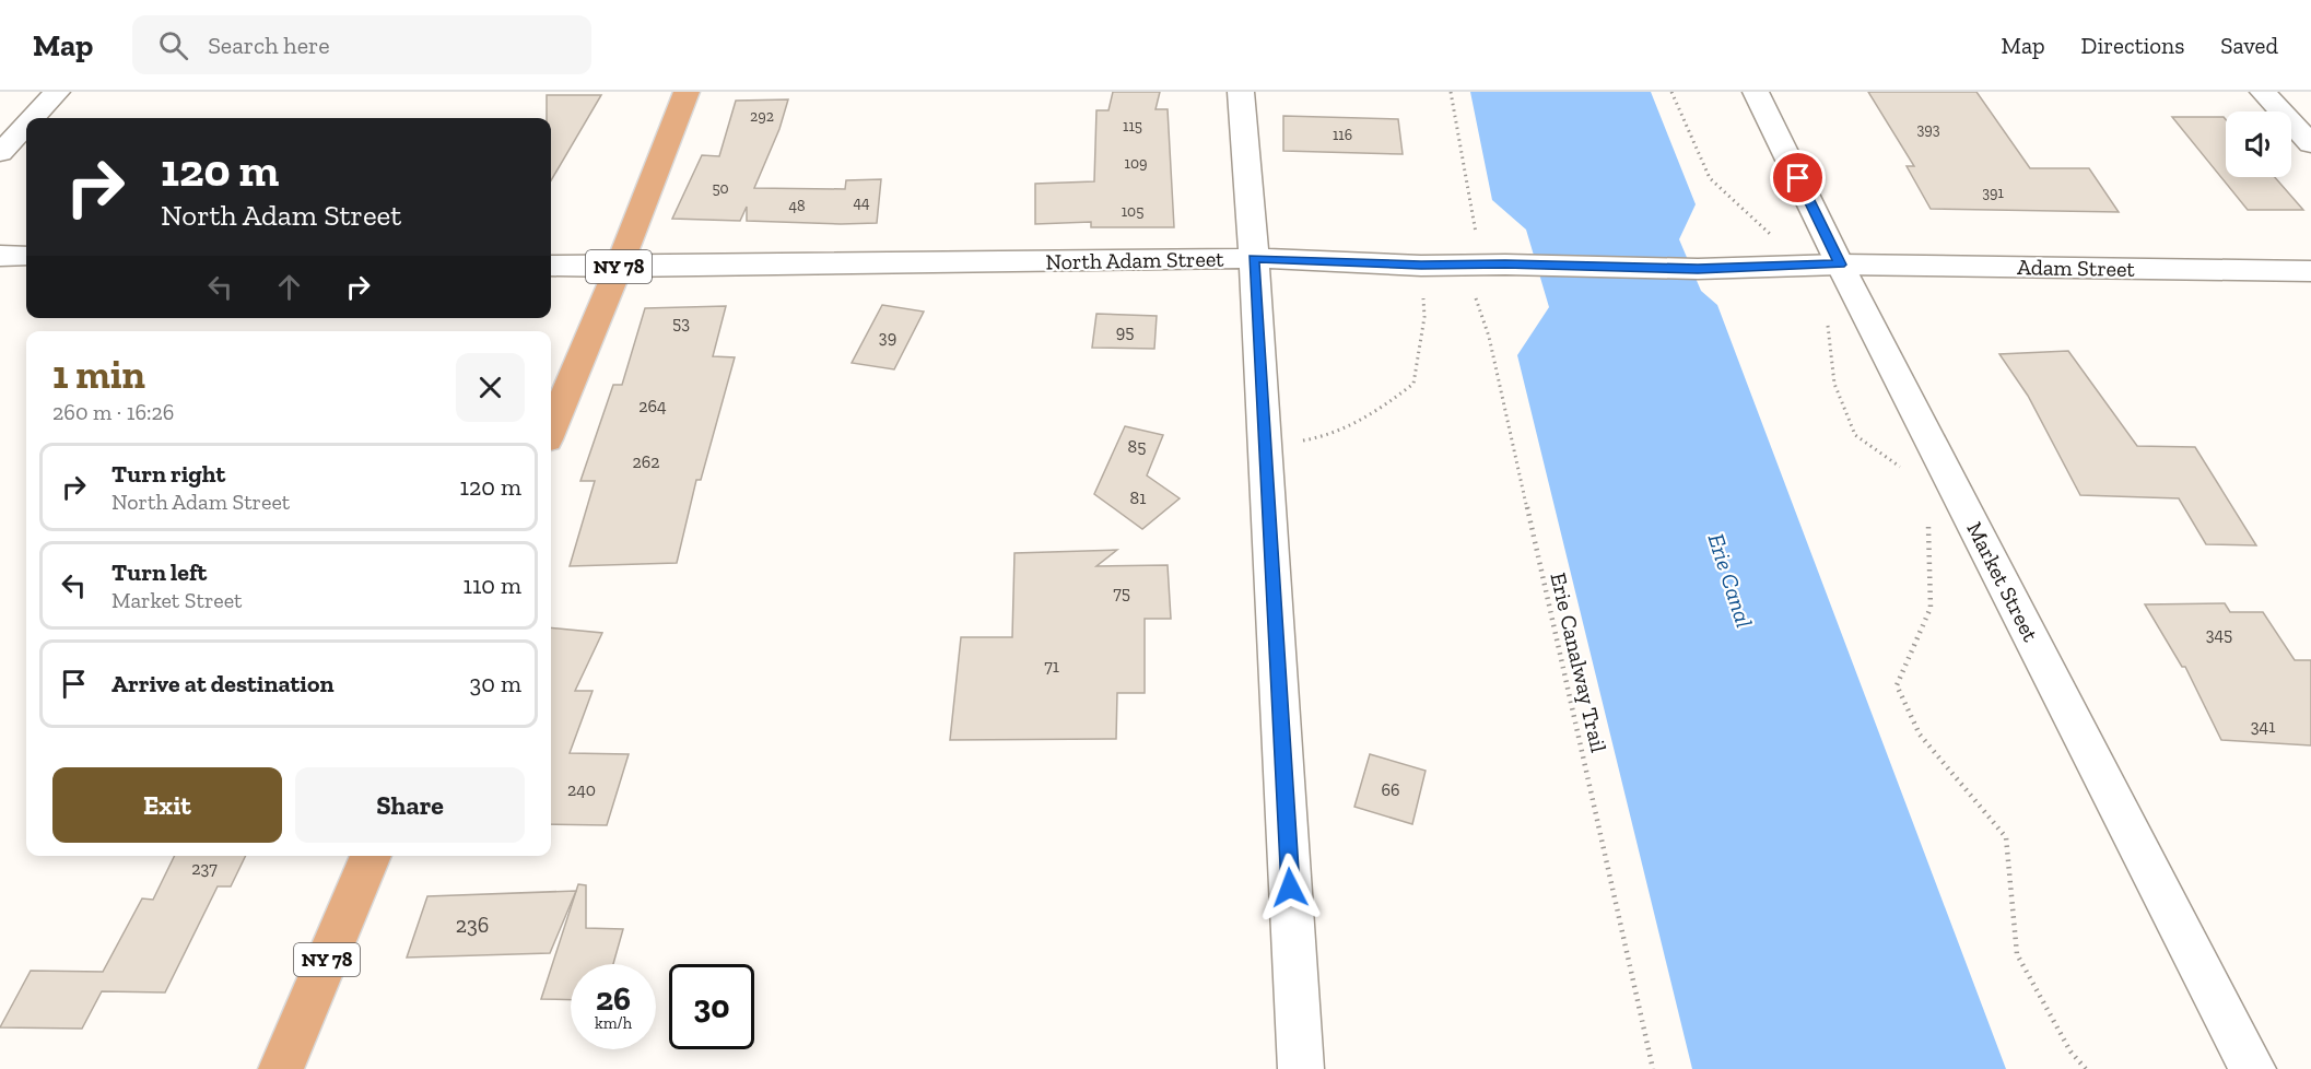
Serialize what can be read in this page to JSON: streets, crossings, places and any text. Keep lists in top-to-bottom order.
{
  "streets": {
    "main road": ["NY 78"],
    "street": ["North Adam Street", "Adam Street", "Market Street"],
    "path": ["Erie Canalway Trail"]
  },
  "crossings": [
    ["North Adam Street", "NY 78"],
    ["North Adam Street", "Adam Street"],
    ["North Adam Street", "Market Street"],
    ["North Adam Street", "Erie Canalway Trail"],
    ["Adam Street", "Market Street"]
  ],
  "water": ["Erie Canal"],
  "house_numbers": [
    "292",
    "115",
    "393",
    "116",
    "109",
    "50",
    "391",
    "44",
    "48",
    "105",
    "53",
    "95",
    "39",
    "264",
    "85",
    "262",
    "81",
    "75",
    "345",
    "71",
    "341",
    "240",
    "66",
    "237",
    "236"
  ],
  "page": {
    "header": "Map",
    "search": "Search here",
    "nav": ["Map", "Directions", "Saved"],
    "turn": ["120 m", "North Adam Street"],
    "heading": ["1 min", "260 m · 16:26"],
    "list": [
      {
        "name": "Turn right",
        "note": "North Adam Street",
        "value": "120 m"
      },
      {
        "name": "Turn left",
        "note": "Market Street",
        "value": "110 m"
      },
      {
        "name": "Arrive at destination",
        "value": "30 m"
      }
    ],
    "buttons": ["Exit", "Share"],
    "speed": "26 km/h",
    "limit": "30"
  }
}
